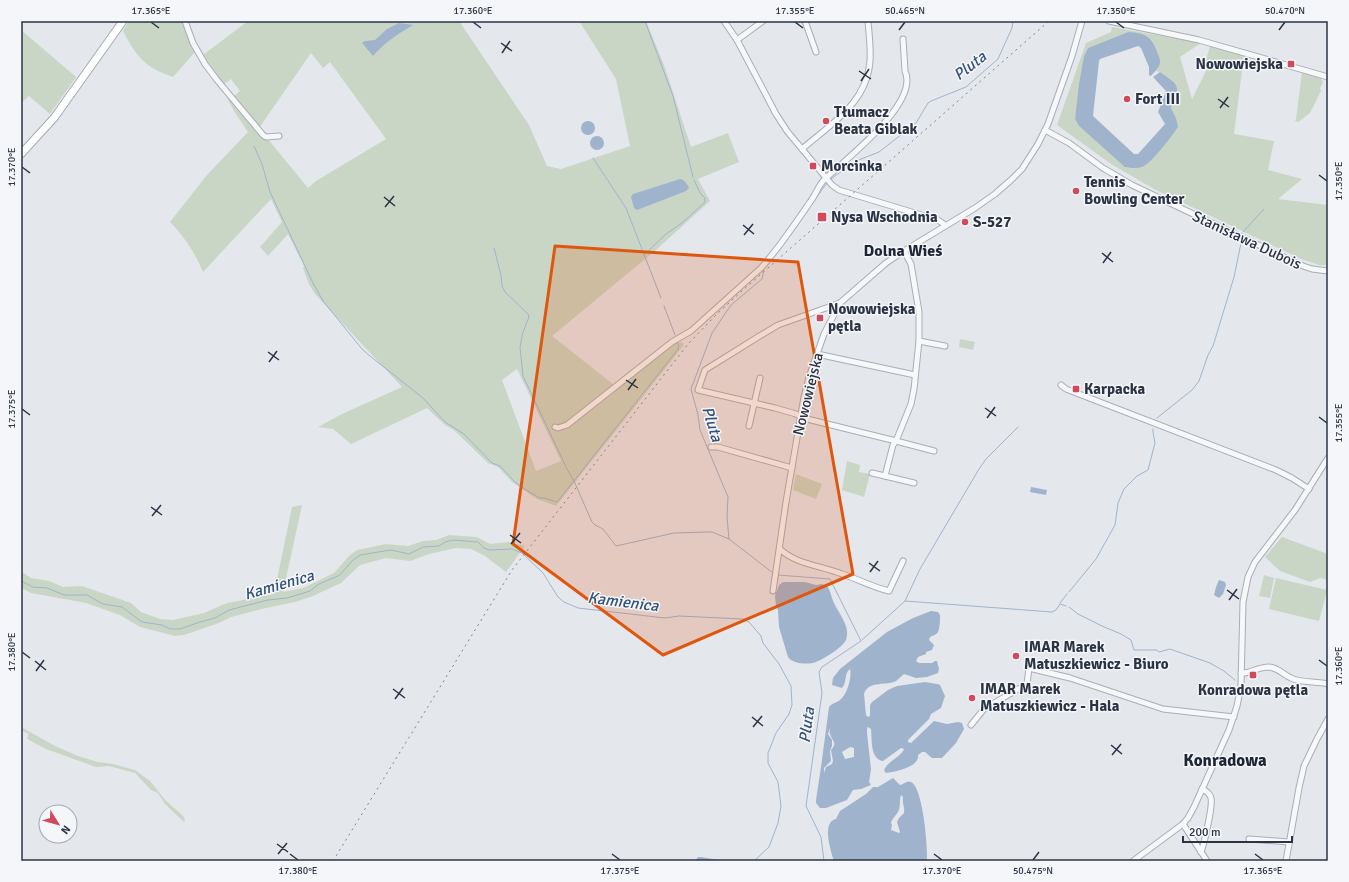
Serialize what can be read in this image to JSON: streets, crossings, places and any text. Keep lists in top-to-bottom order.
{
  "streets": {
    "street": ["Stanisława Dubois", "Nowowiejska"]
  },
  "crossings": [
    ["Stanisława Dubois", "Nowowiejska"]
  ],
  "districts": ["Dolna Wieś", "Konradowa"],
  "water": ["Pluta", "Kamienica"],
  "places": {
    "transit": [
      "Nowowiejska",
      "Morcinka",
      "Nysa Wschodnia",
      "Nowowiejska pętla",
      "Karpacka",
      "Konradowa pętla"
    ],
    "other": [
      "Fort III",
      "Tłumacz Beata Giblak",
      "Tennis Bowling Center",
      "S-527",
      "IMAR Marek Matuszkiewicz - Biuro",
      "IMAR Marek Matuszkiewicz - Hala"
    ]
  },
  "scale_bar": "200 m",
  "north": "bottom right",
  "coordinates": [
    "17.365°E",
    "17.360°E",
    "17.355°E",
    "50.465°N",
    "17.350°E",
    "50.470°N",
    "17.370°E",
    "17.375°E",
    "17.380°E",
    "50.475°N"
  ]
}
